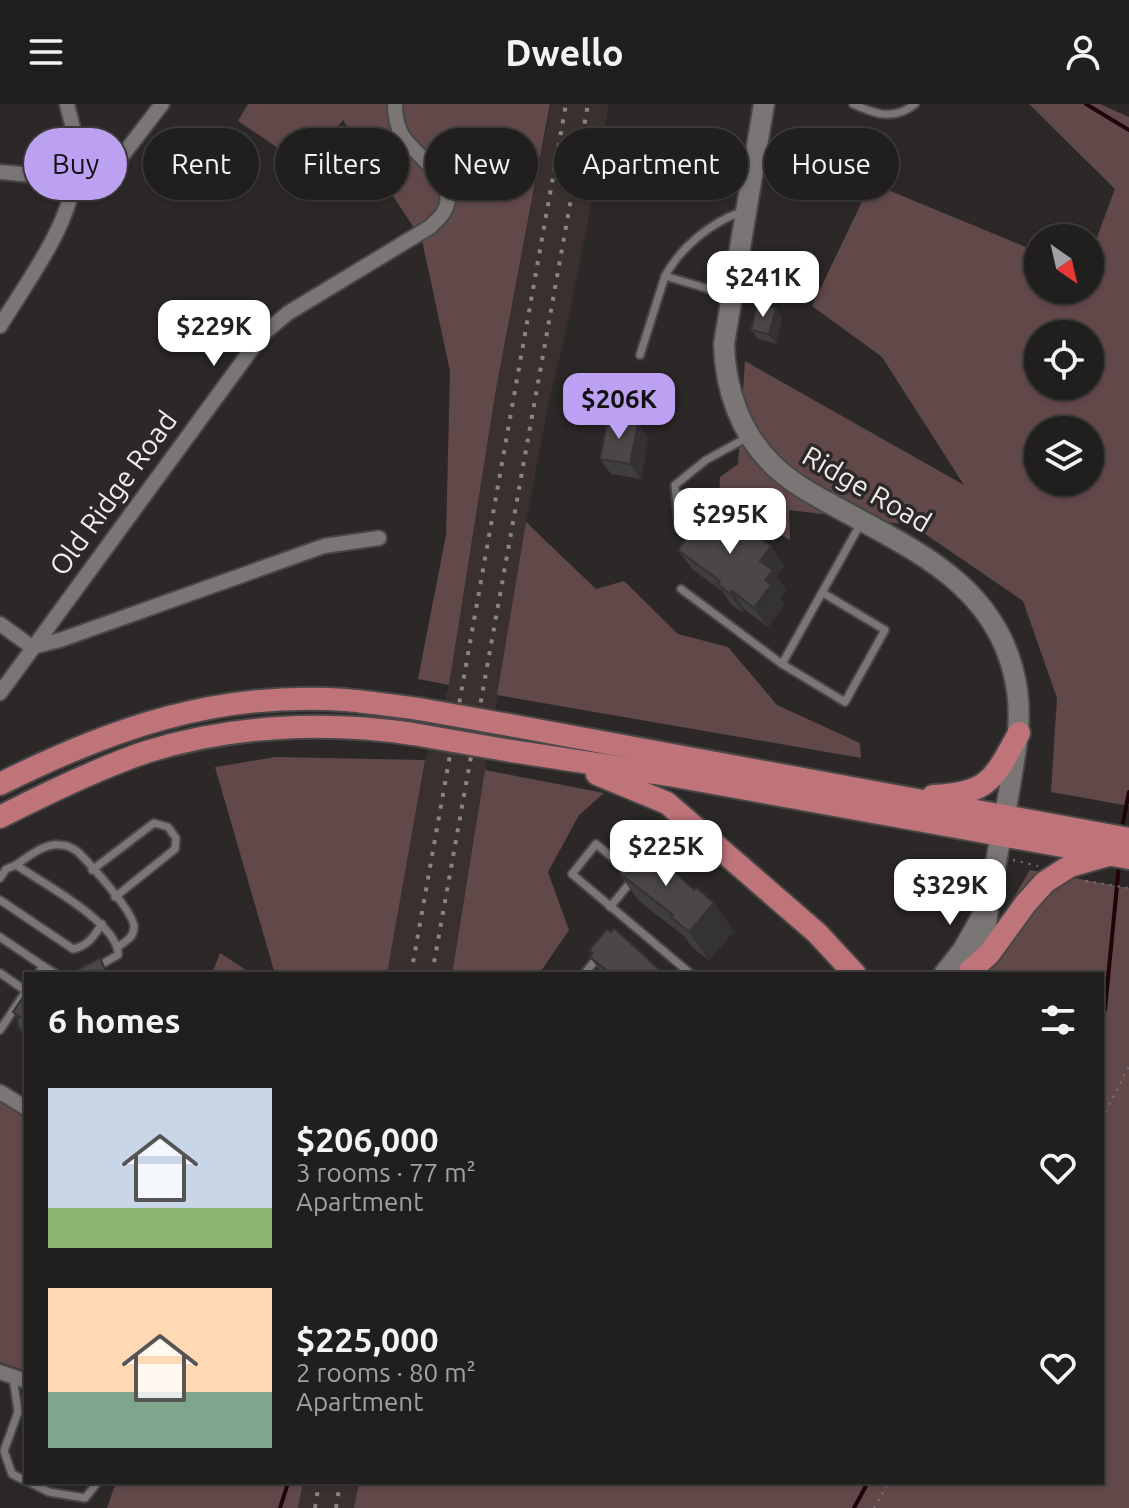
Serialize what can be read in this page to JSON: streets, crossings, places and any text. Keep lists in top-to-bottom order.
{
  "streets": {
    "street": ["Ridge Road", "Old Ridge Road"]
  },
  "north": "bottom right",
  "page": {
    "header": "Dwello",
    "chip": [
      "Buy",
      "Rent",
      "Filters",
      "New",
      "Apartment",
      "House"
    ],
    "price": [
      "$241K",
      "$229K",
      "$206K",
      "$295K",
      "$225K",
      "$329K"
    ],
    "heading": "6 homes",
    "list": [
      {
        "name": "$206,000",
        "note": "3 rooms · 77 m² · Apartment"
      },
      {
        "name": "$225,000",
        "note": "2 rooms · 80 m² · Apartment"
      }
    ]
  }
}
